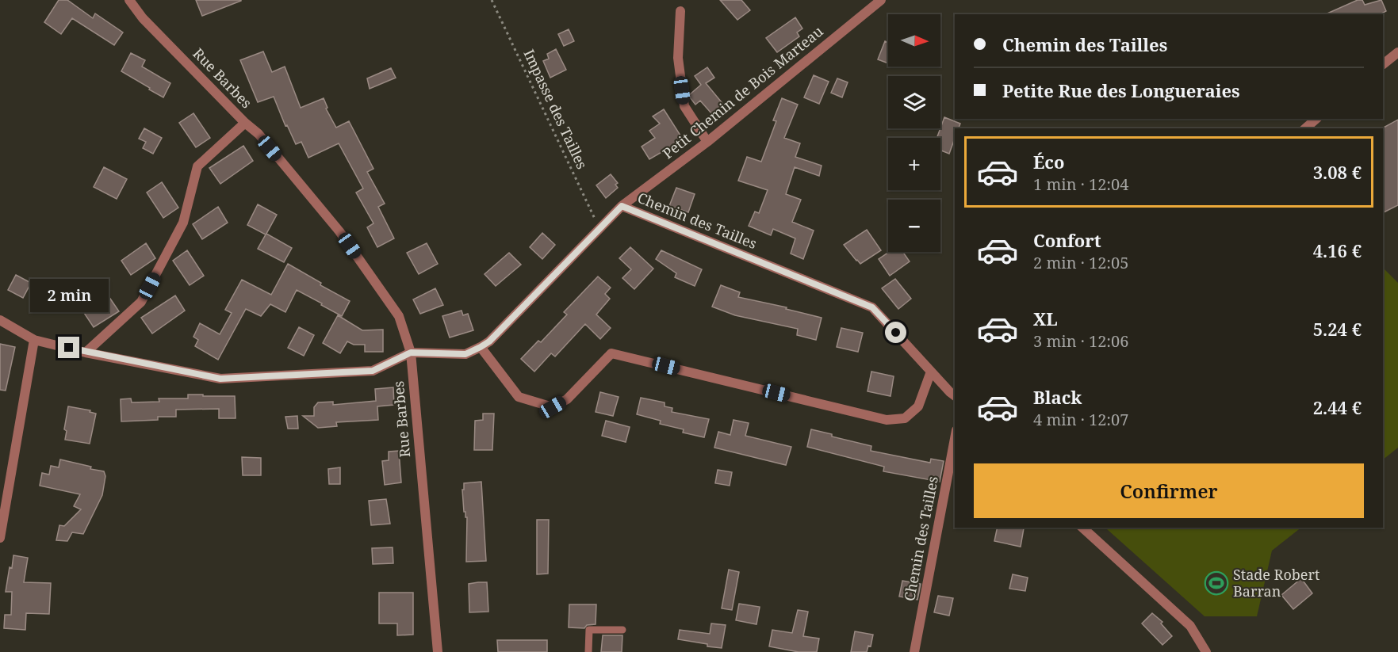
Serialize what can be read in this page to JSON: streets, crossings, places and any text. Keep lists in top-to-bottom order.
{
  "streets": {
    "street": ["Rue Barbes", "Petit Chemin de Bois Marteau", "Chemin des Tailles"],
    "path": ["Impasse des Tailles"]
  },
  "crossings": [
    ["Rue Barbes", "Chemin des Tailles"],
    ["Petit Chemin de Bois Marteau", "Chemin des Tailles"],
    ["Impasse des Tailles", "Chemin des Tailles"]
  ],
  "places": {
    "sports": ["Stade Robert Barran"]
  },
  "north": "right",
  "page": {
    "map_buttons": ["+", "−"],
    "banner": ["Chemin des Tailles", "Petite Rue des Longueraies"],
    "list": [
      {
        "name": "Éco",
        "note": "1 min · 12:04",
        "value": "3.08 €"
      },
      {
        "name": "Confort",
        "note": "2 min · 12:05",
        "value": "4.16 €"
      },
      {
        "name": "XL",
        "note": "3 min · 12:06",
        "value": "5.24 €"
      },
      {
        "name": "Black",
        "note": "4 min · 12:07",
        "value": "2.44 €"
      }
    ],
    "bubble": "2 min",
    "buttons": "Confirmer"
  }
}
